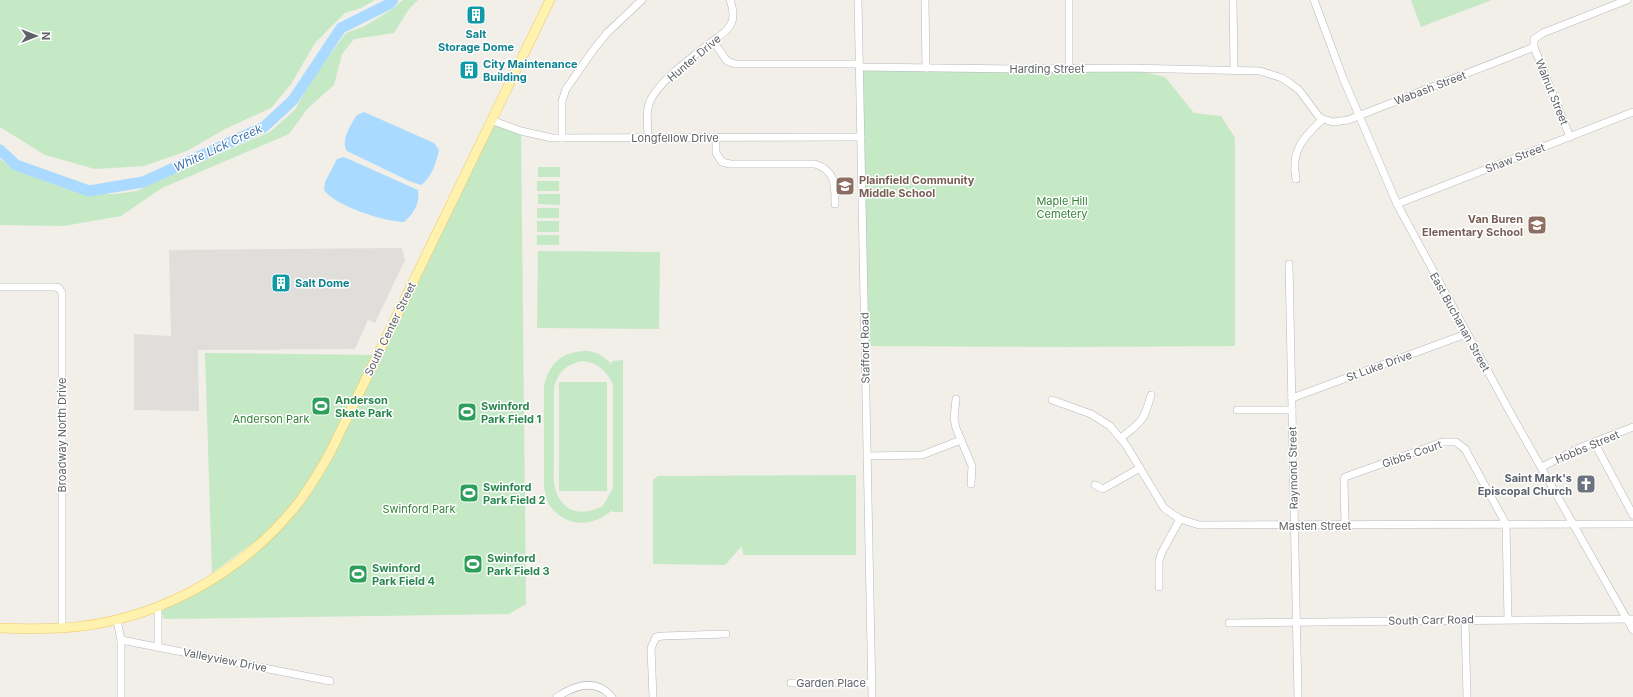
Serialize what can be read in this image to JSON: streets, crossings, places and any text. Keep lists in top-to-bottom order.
{
  "streets": {
    "main road": ["South Center Street"],
    "street": [
      "Hunter Drive",
      "Harding Street",
      "Wabash Street",
      "Walnut Street",
      "Longfellow Drive",
      "Shaw Street",
      "East Buchanan Street",
      "Stafford Road",
      "St Luke Drive",
      "Broadway North Drive",
      "Hobbs Street",
      "Gibbs Court",
      "Raymond Street",
      "Masten Street",
      "South Carr Road",
      "Valleyview Drive",
      "Garden Place"
    ]
  },
  "crossings": [
    ["Hunter Drive", "Harding Street"],
    ["Hunter Drive", "Longfellow Drive"],
    ["Harding Street", "Stafford Road"],
    ["Wabash Street", "Walnut Street"],
    ["Wabash Street", "East Buchanan Street"],
    ["Walnut Street", "Shaw Street"],
    ["Longfellow Drive", "South Center Street"],
    ["Longfellow Drive", "Stafford Road"],
    ["Shaw Street", "East Buchanan Street"],
    ["East Buchanan Street", "St Luke Drive"],
    ["East Buchanan Street", "Hobbs Street"],
    ["East Buchanan Street", "Masten Street"],
    ["East Buchanan Street", "South Carr Road"],
    ["South Center Street", "Broadway North Drive"],
    ["Stafford Road", "Garden Place"],
    ["St Luke Drive", "Raymond Street"],
    ["Gibbs Court", "Masten Street"],
    ["Raymond Street", "Masten Street"],
    ["Raymond Street", "South Carr Road"]
  ],
  "water": ["White Lick Creek"],
  "parks": ["Maple Hill Cemetery", "Anderson Park", "Swinford Park"],
  "places": {
    "building": ["Salt Storage Dome", "City Maintenance Building", "Salt Dome"],
    "school or university": ["Plainfield Community Middle School", "Van Buren Elementary School"],
    "sports": [
      "Anderson Skate Park",
      "Swinford Park Field 1",
      "Swinford Park Field 2",
      "Swinford Park Field 3",
      "Swinford Park Field 4"
    ],
    "church": ["Saint Mark's Episcopal Church"]
  },
  "north": "right"
}
